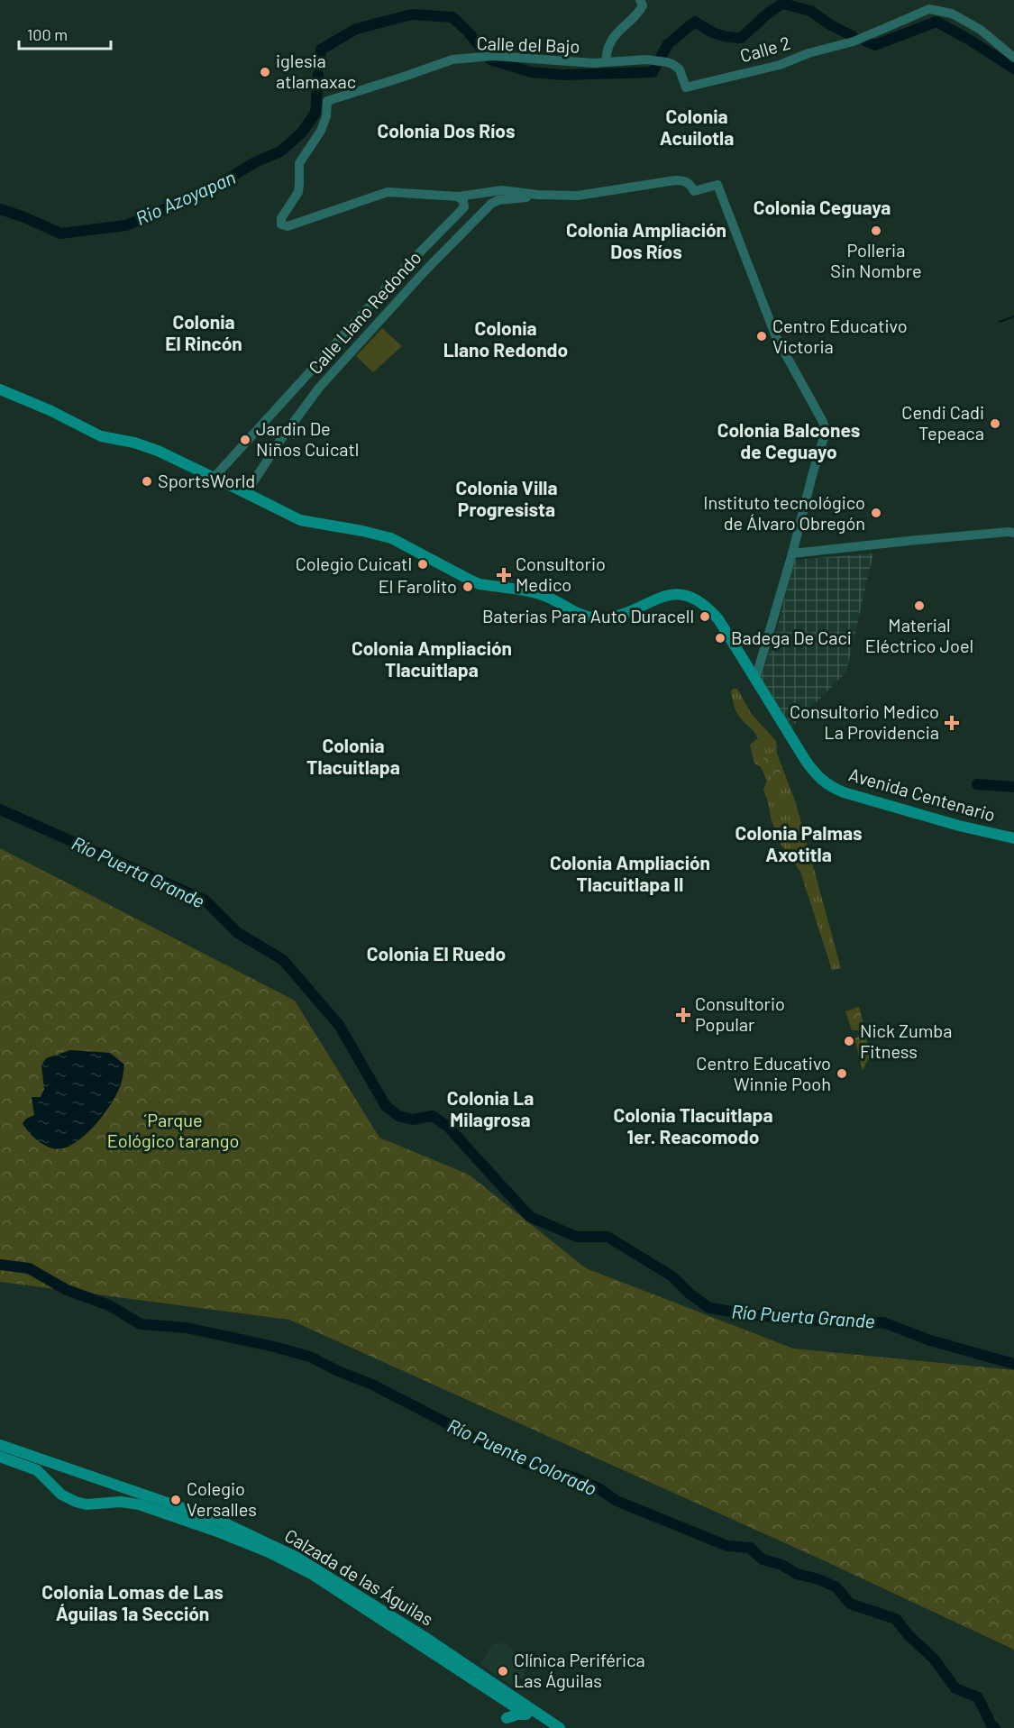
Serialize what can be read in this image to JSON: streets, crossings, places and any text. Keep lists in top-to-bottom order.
{
  "streets": {
    "main road": ["Avenida Centenario", "Calzada de las Águilas"],
    "street": ["Calle del Bajo", "Calle 2", "Calle Llano Redondo"]
  },
  "crossings": [
    ["Calle del Bajo", "Calle 2"],
    ["Calle del Bajo", "Calle Llano Redondo"],
    ["Calle Llano Redondo", "Avenida Centenario"]
  ],
  "districts": [
    "Colonia Acuilotla",
    "Colonia Dos Ríos",
    "Colonia Ceguaya",
    "Colonia Ampliación Dos Ríos",
    "Colonia El Rincón",
    "Colonia Llano Redondo",
    "Colonia Balcones de Ceguayo",
    "Colonia Villa Progresista",
    "Colonia Ampliación Tlacuitlapa",
    "Colonia Tlacuitlapa",
    "Colonia Palmas Axotitla",
    "Colonia Ampliación Tlacuitlapa II",
    "Colonia El Ruedo",
    "Colonia La Milagrosa",
    "Colonia Tlacuitlapa 1er. Reacomodo",
    "Colonia Lomas de Las Águilas 1a Sección"
  ],
  "water": ["Rio Azoyapan", "Río Puerta Grande", "Río Puente Colorado"],
  "parks": ["´Parque Eológico tarango"],
  "places": {
    "other": [
      "iglesia atlamaxac",
      "Polleria Sin Nombre",
      "Centro Educativo Victoria",
      "Cendi Cadi Tepeaca",
      "Jardin De Niños Cuicatl",
      "SportsWorld",
      "Instituto tecnológico de Álvaro Obregón",
      "Colegio Cuicatl",
      "El Farolito",
      "Material Eléctrico Joel",
      "Baterias Para Auto Duracell",
      "Badega De Caci",
      "Nick Zumba Fitness",
      "Centro Educativo Winnie Pooh",
      "Colegio Versalles",
      "Clínica Periférica Las Águilas"
    ],
    "health": ["Consultorio Medico", "Consultorio Medico La Providencia", "Consultorio Popular"]
  },
  "scale_bar": "100 m"
}
